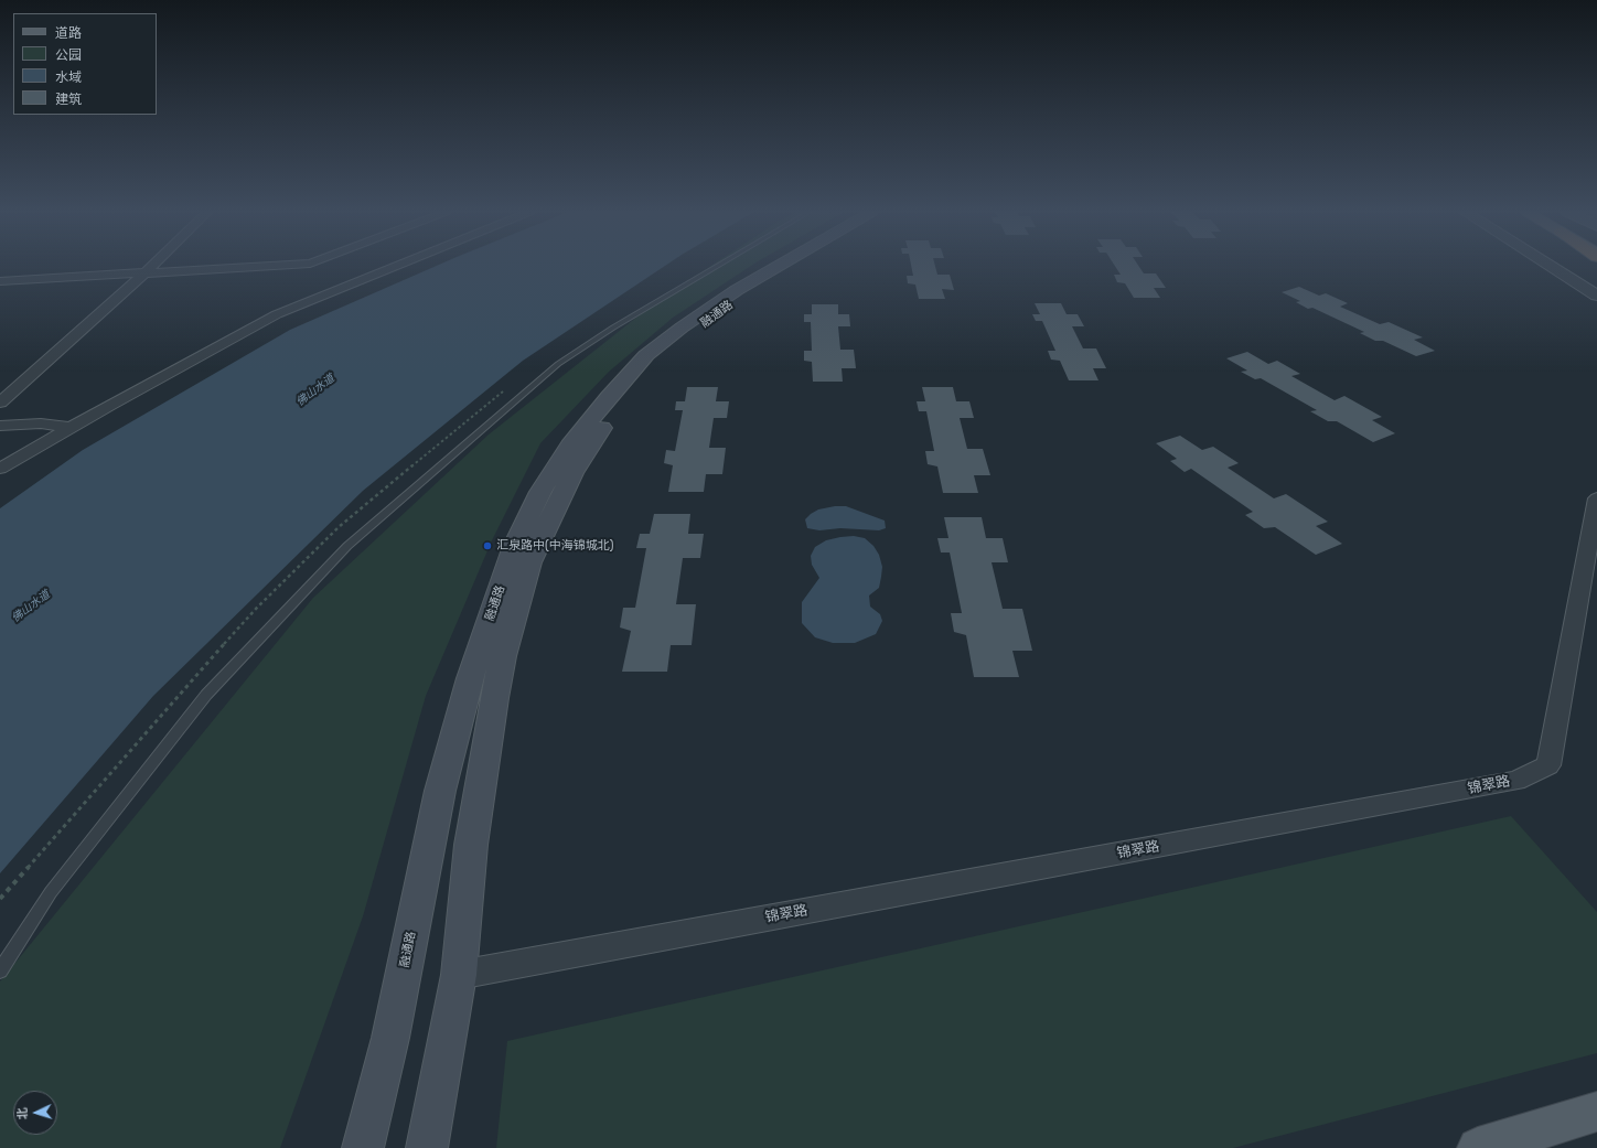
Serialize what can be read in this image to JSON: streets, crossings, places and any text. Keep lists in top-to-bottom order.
{
  "streets": {
    "main road": ["融通路"],
    "street": ["锦翠路"]
  },
  "crossings": [
    ["融通路", "锦翠路"]
  ],
  "water": ["佛山水道"],
  "places": ["汇泉路中(中海锦城北)"],
  "legend": [
    "道路",
    "公园",
    "水域",
    "建筑"
  ],
  "north": "left"
}
